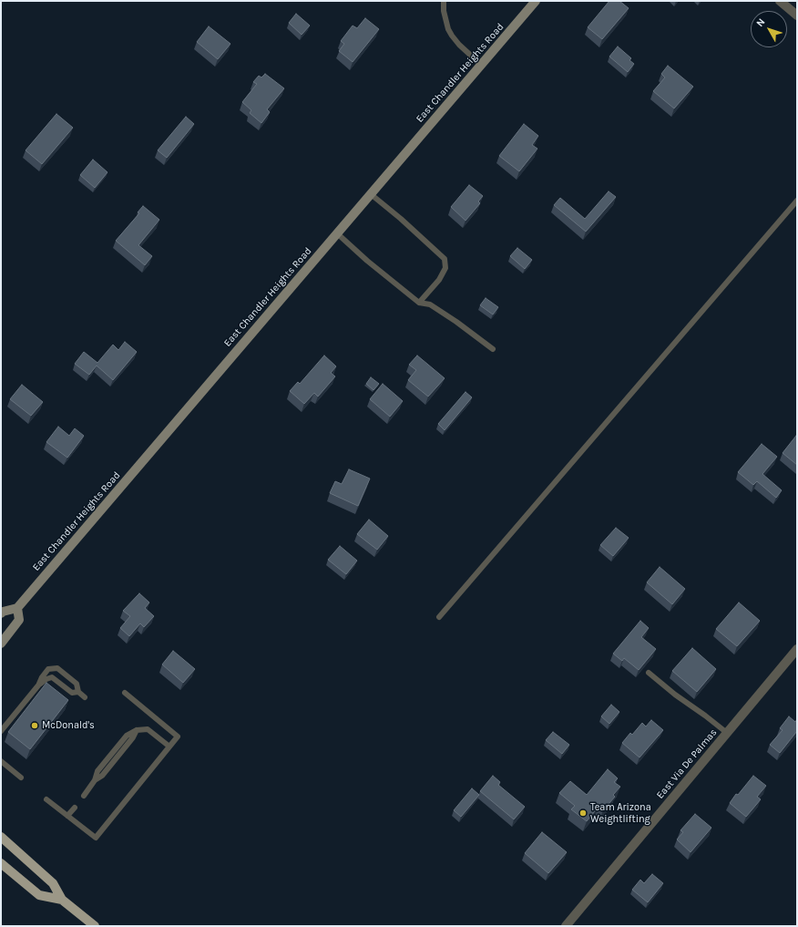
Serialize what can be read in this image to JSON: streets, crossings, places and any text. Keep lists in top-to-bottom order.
{
  "streets": {
    "main road": ["East Chandler Heights Road"],
    "street": ["East Via De Palmas"]
  },
  "places": ["McDonald's", "Team Arizona Weightlifting"],
  "north": "top left"
}
